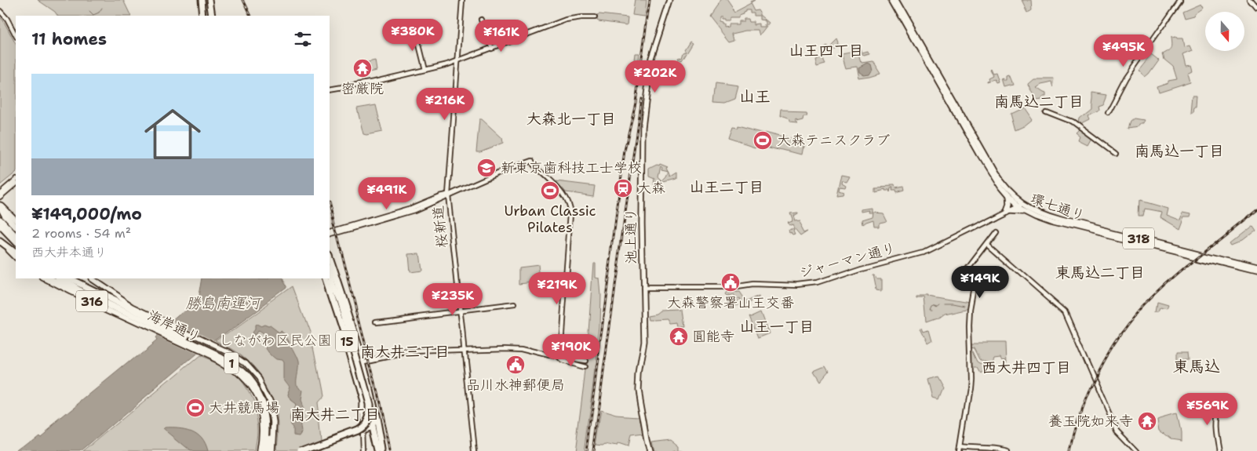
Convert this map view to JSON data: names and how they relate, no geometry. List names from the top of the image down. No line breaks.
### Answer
{"streets":{"highway":["15","1"],"main road":["環七通り","池上通り","318","316","海岸通り"],"street":["桜新道","ジャーマン通り"]},"crossings":[["環七通り","ジャーマン通り"],["池上通り","ジャーマン通り"],["海岸通り","1"]],"districts":["山王四丁目","山王","南馬込二丁目","大森北一丁目","南馬込一丁目","山王二丁目","東馬込二丁目","山王一丁目","南大井三丁目","東馬込","西大井四丁目","南大井二丁目"],"water":["勝島南運河"],"parks":["しながわ区民公園"],"places":{"temple":["密厳院","圓能寺","養玉院如来寺"],"sports":["大森テニスクラブ","Urban Classic Pilates","大井競馬場"],"school or university":["新東京歯科技工士学校"],"station":["大森"],"public building":["大森警察署山王交番","品川水神郵便局"]},"north":"bottom","page":{"heading":"11 homes","price":["¥380K","¥161K","¥495K","¥202K","¥216K","¥491K","¥149K","¥219K","¥235K","¥190K","¥569K"],"list":[{"name":"¥149,000/mo","note":"2 rooms · 54 m² · 西大井本通り"}]}}
